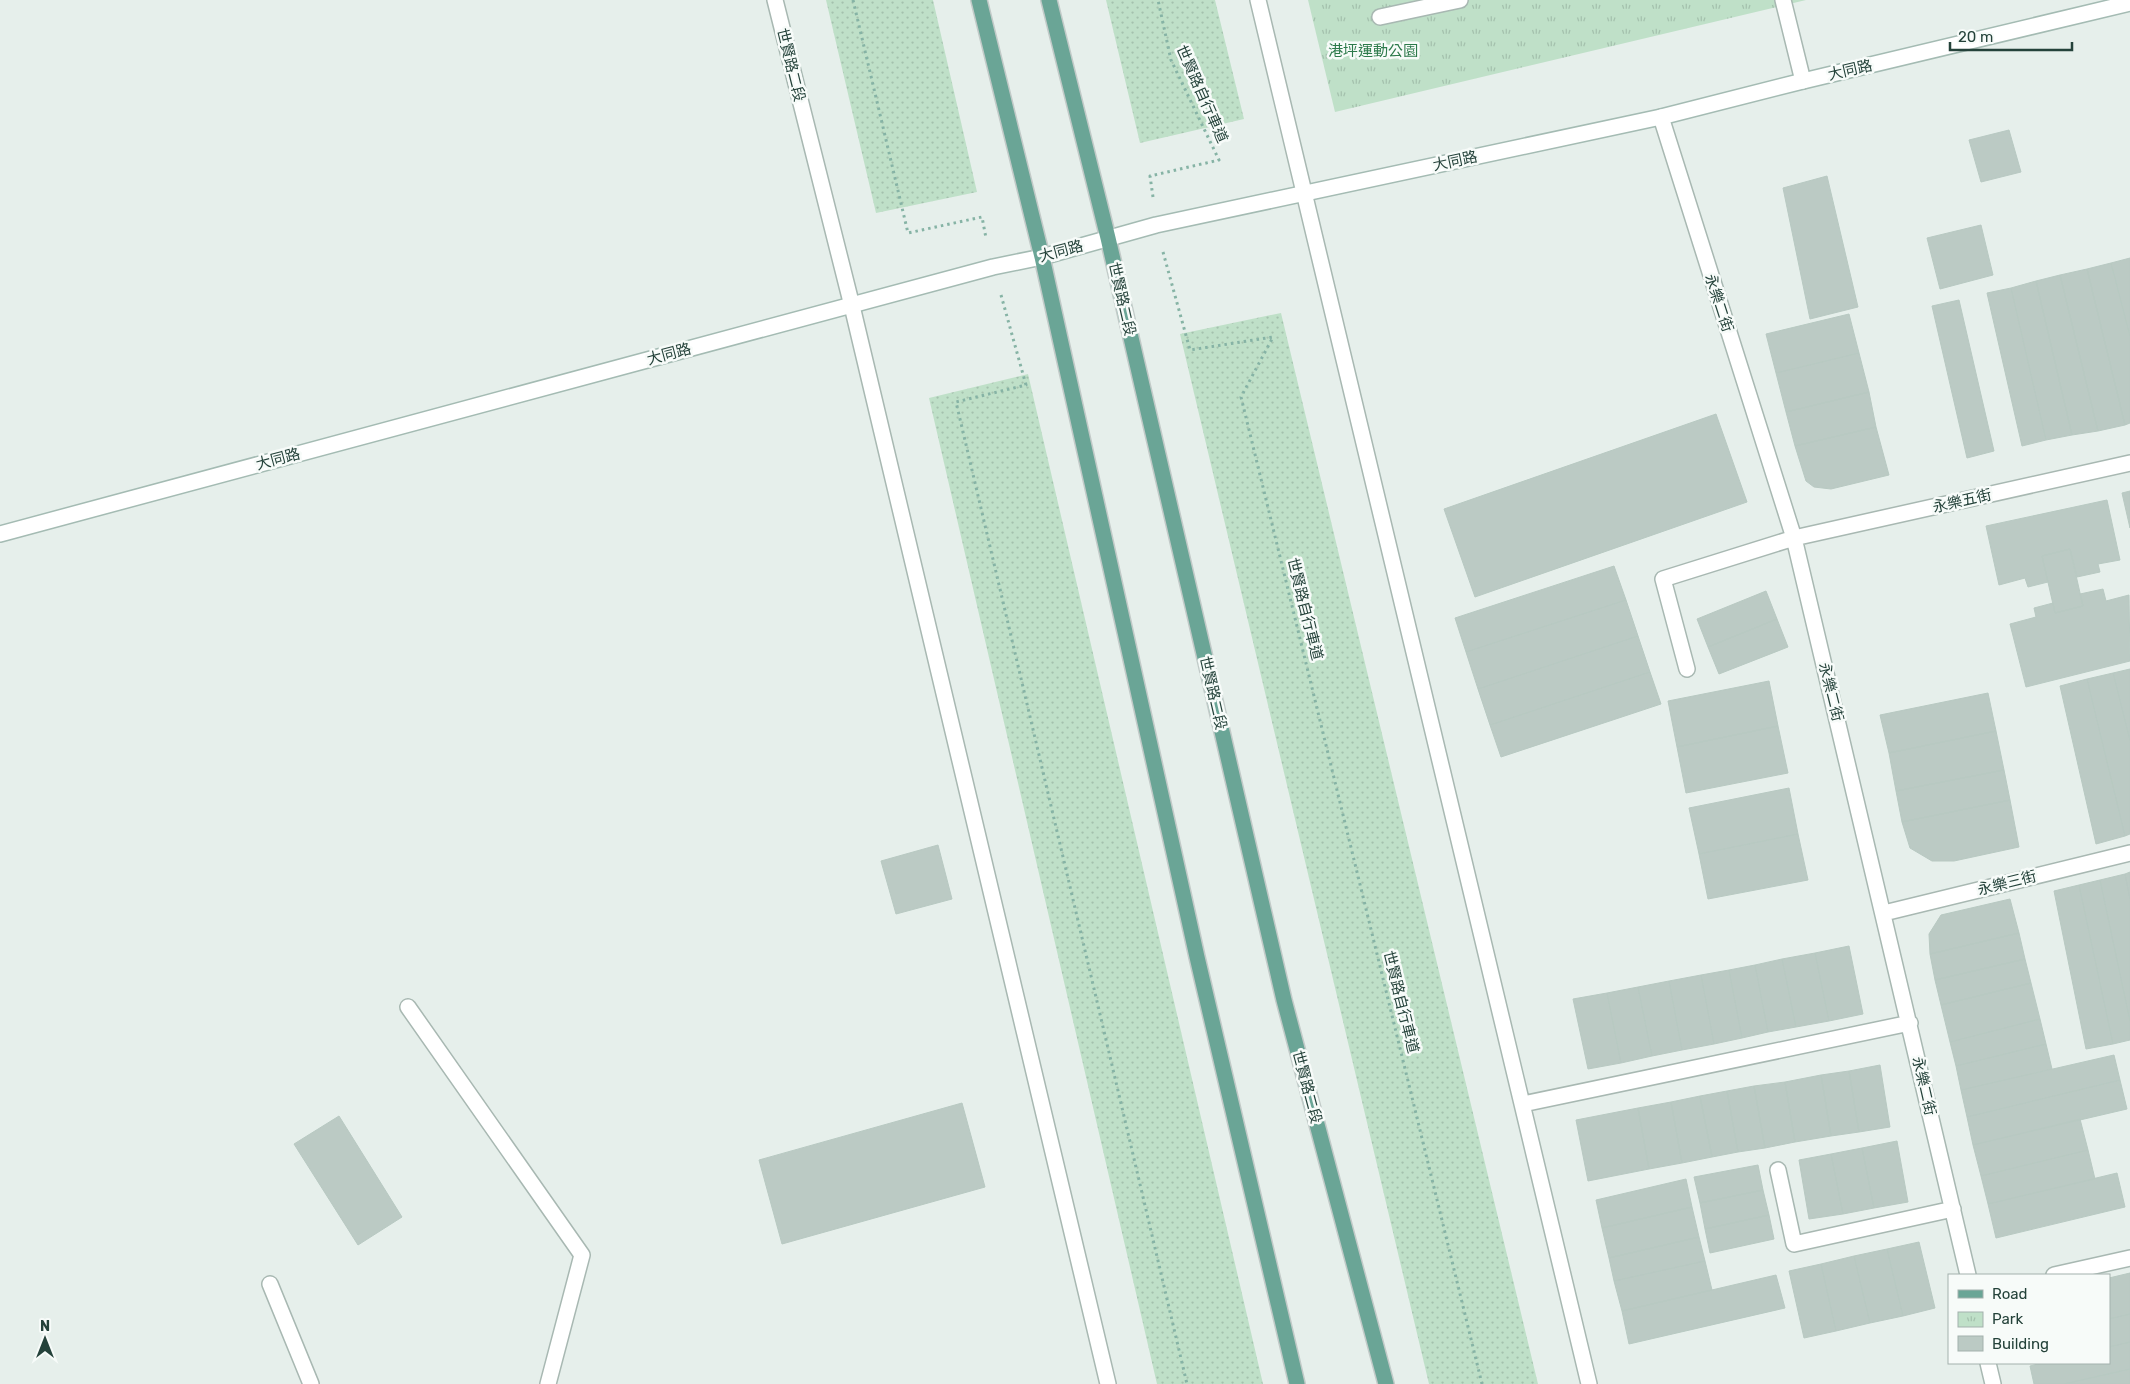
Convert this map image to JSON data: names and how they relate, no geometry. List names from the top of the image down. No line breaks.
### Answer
{"streets":{"main road":["世賢路二段"],"street":["大同路","永樂二街","永樂五街","永樂三街"],"path":["世賢路自行車道"]},"crossings":[["世賢路二段","大同路"],["大同路","世賢路自行車道"],["大同路","永樂二街"],["永樂二街","永樂五街"],["永樂二街","永樂三街"]],"parks":["港坪運動公園"],"legend":["Road","Park","Building"],"scale_bar":"20 m","north":"top"}
